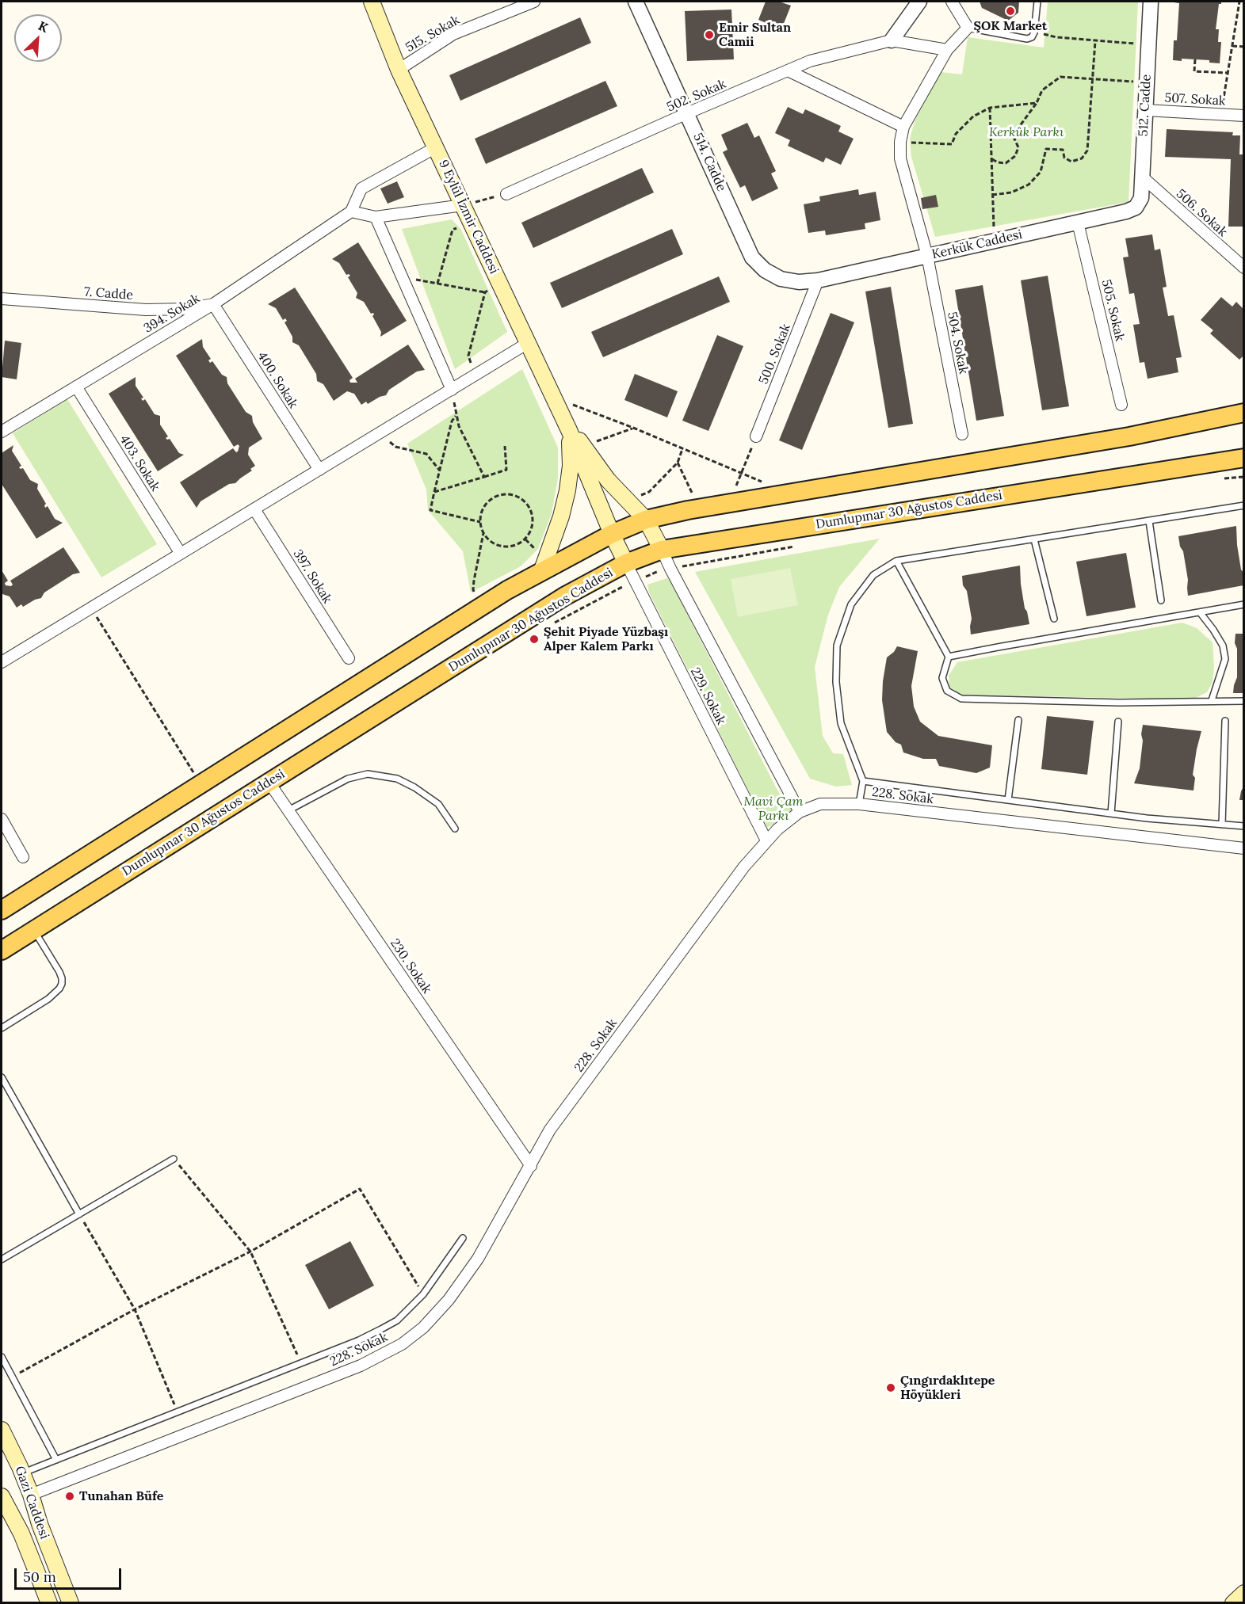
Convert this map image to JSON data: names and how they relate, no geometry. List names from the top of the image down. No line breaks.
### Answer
{"streets":{"main road":["9 Eylül İzmir Caddesi","Dumlupınar 30 Ağustos Caddesi","Gazi Caddesi"],"street":["515. Sokak","502. Sokak","507. Sokak","512. Cadde","514. Cadde","506. Sokak","Kerkük Caddesi","7. Cadde","505. Sokak","394. Sokak","504. Sokak","500. Sokak","400. Sokak","403. Sokak","397. Sokak","229. Sokak","228. Sokak","230. Sokak"]},"crossings":[["515. Sokak","9 Eylül İzmir Caddesi"],["502. Sokak","514. Cadde"],["502. Sokak","504. Sokak"],["507. Sokak","512. Cadde"],["512. Cadde","506. Sokak"],["512. Cadde","Kerkük Caddesi"],["514. Cadde","Kerkük Caddesi"],["514. Cadde","500. Sokak"],["9 Eylül İzmir Caddesi","Dumlupınar 30 Ağustos Caddesi"],["9 Eylül İzmir Caddesi","229. Sokak"],["Kerkük Caddesi","505. Sokak"],["Kerkük Caddesi","504. Sokak"],["Kerkük Caddesi","500. Sokak"],["7. Cadde","394. Sokak"],["7. Cadde","400. Sokak"],["394. Sokak","400. Sokak"],["394. Sokak","403. Sokak"],["Dumlupınar 30 Ağustos Caddesi","229. Sokak"],["Dumlupınar 30 Ağustos Caddesi","230. Sokak"],["229. Sokak","228. Sokak"],["228. Sokak","230. Sokak"],["228. Sokak","Gazi Caddesi"]],"parks":["Kerkük Parkı","Mavi Çam Parkı"],"places":["ŞOK Market","Emir Sultan Camii","Şehit Piyade Yüzbaşı Alper Kalem Parkı","Çıngırdaklıtepe Höyükleri","Tunahan Büfe"],"scale_bar":"50 m","north":"top right"}
